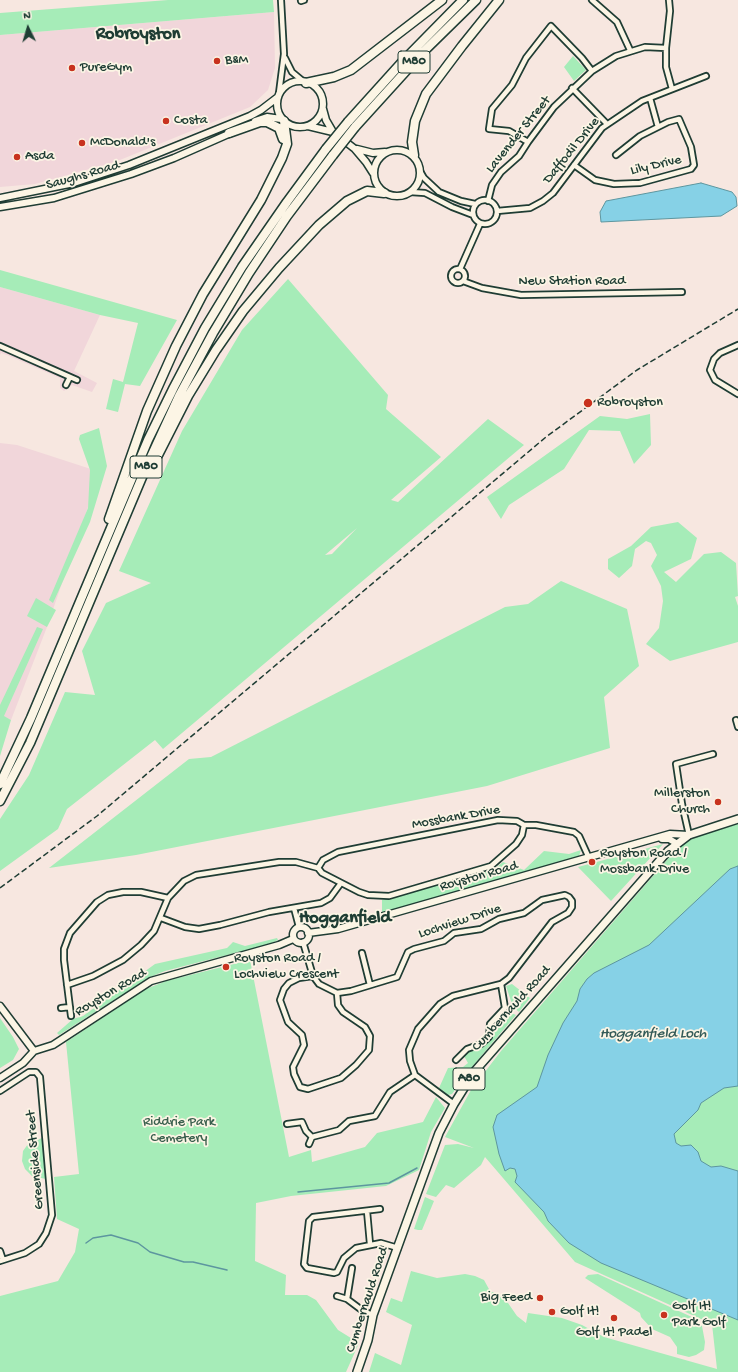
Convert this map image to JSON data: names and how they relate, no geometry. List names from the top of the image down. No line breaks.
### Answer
{"streets":{"highway":["M80"],"main road":["Cumbernauld Road","A80"],"street":["Lavender Street","Daffodil Drive","Lily Drive","Saughs Road","New Station Road","Mossbank Drive","Royston Road","Lochview Drive","Greenside Street"]},"crossings":[["Lavender Street","Daffodil Drive"],["Daffodil Drive","Lily Drive"],["Mossbank Drive","Royston Road"],["Royston Road","Cumbernauld Road"]],"districts":["Robroyston","Hogganfield"],"water":["Hogganfield Loch"],"parks":["Riddrie Park Cemetery"],"places":["B&M","PureGym","Costa","McDonald's","Asda","Robroyston","Millerston Church","Royston Road / Mossbank Drive","Royston Road / Lochview Crescent","Big Feed","Golf It!","Golf It! Park Golf","Golf It! Padel"],"north":"top"}
